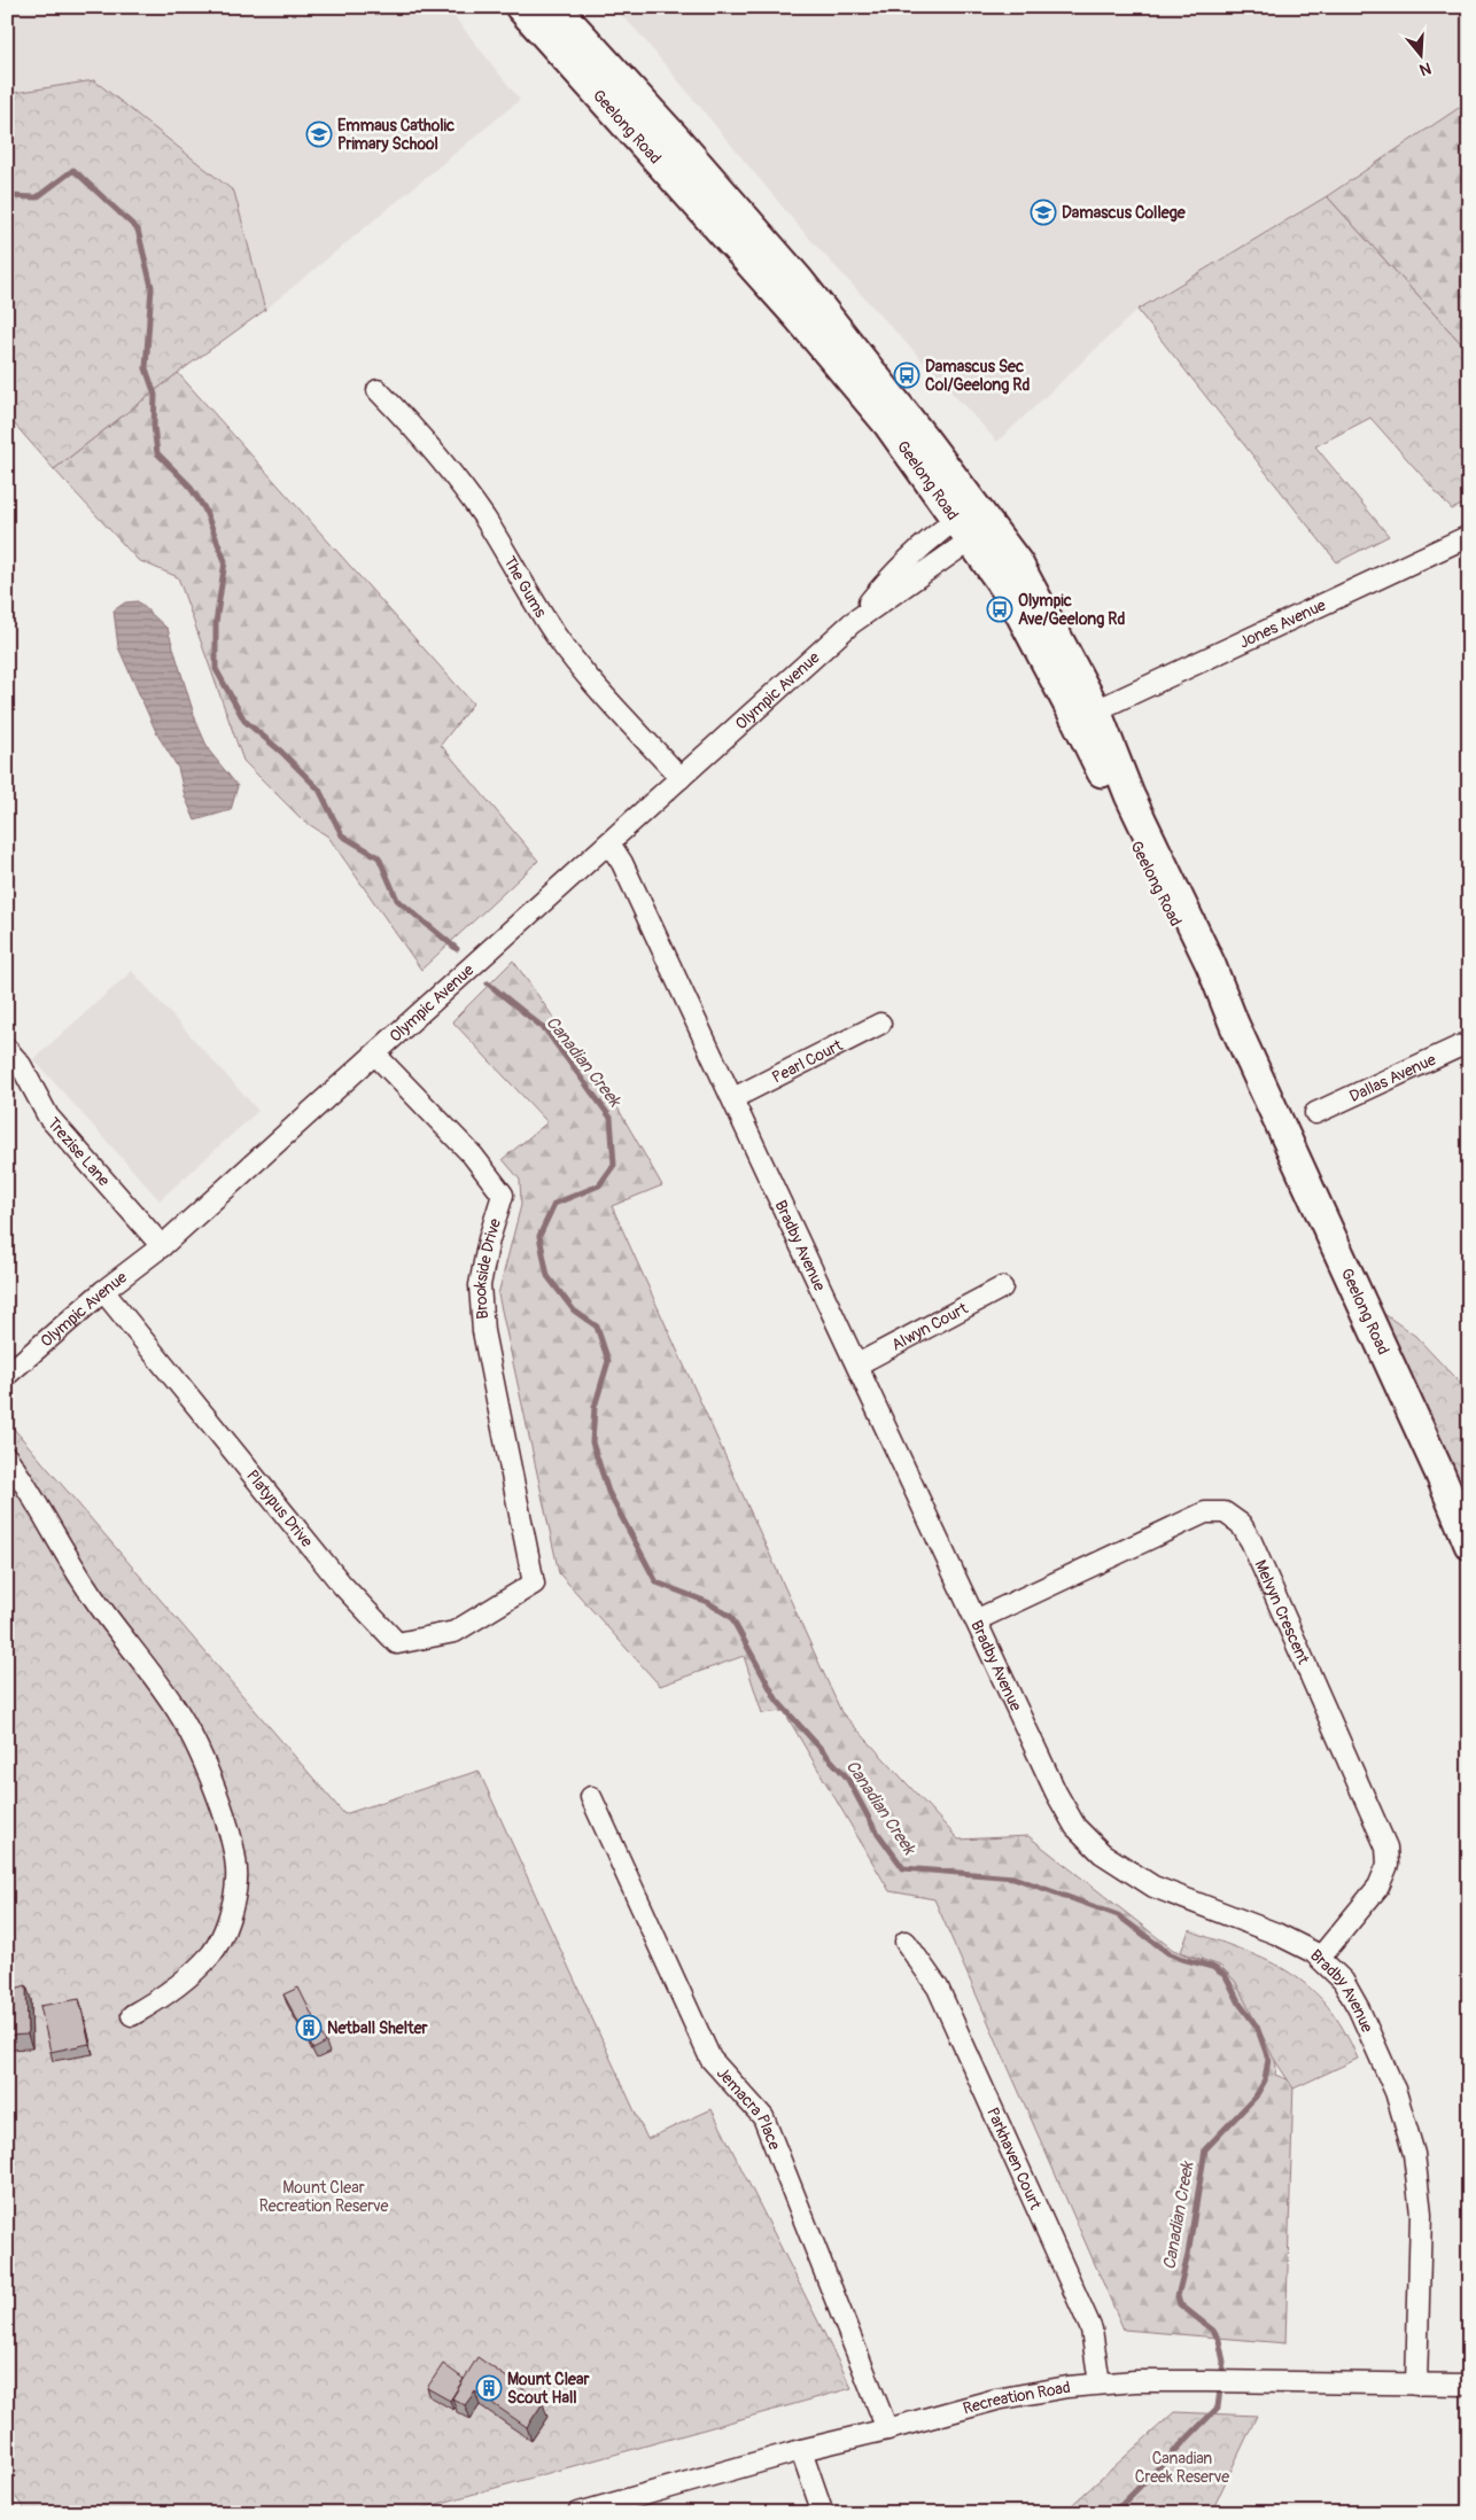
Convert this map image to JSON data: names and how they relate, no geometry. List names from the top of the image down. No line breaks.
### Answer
{"streets":{"main road":["Geelong Road"],"street":["The Gums","Jones Avenue","Olympic Avenue","Pearl Court","Dallas Avenue","Trezise Lane","Bradby Avenue","Brookside Drive","Alwyn Court","Platypus Drive","Melvyn Crescent","Jemacra Place","Parkhaven Court","Recreation Road"]},"crossings":[["Geelong Road","Jones Avenue"],["Geelong Road","Olympic Avenue"],["The Gums","Olympic Avenue"],["Olympic Avenue","Trezise Lane"],["Olympic Avenue","Bradby Avenue"],["Olympic Avenue","Brookside Drive"],["Olympic Avenue","Platypus Drive"],["Pearl Court","Bradby Avenue"],["Bradby Avenue","Alwyn Court"],["Bradby Avenue","Melvyn Crescent"],["Bradby Avenue","Recreation Road"],["Brookside Drive","Platypus Drive"],["Jemacra Place","Recreation Road"],["Parkhaven Court","Recreation Road"]],"water":["Canadian Creek"],"parks":["Mount Clear Recreation Reserve","Canadian Creek Reserve"],"places":{"school or university":["Emmaus Catholic Primary School","Damascus College"],"bus stop":["Damascus Sec Col/Geelong Rd","Olympic Ave/Geelong Rd"],"building":["Netball Shelter","Mount Clear Scout Hall"]},"north":"bottom"}
